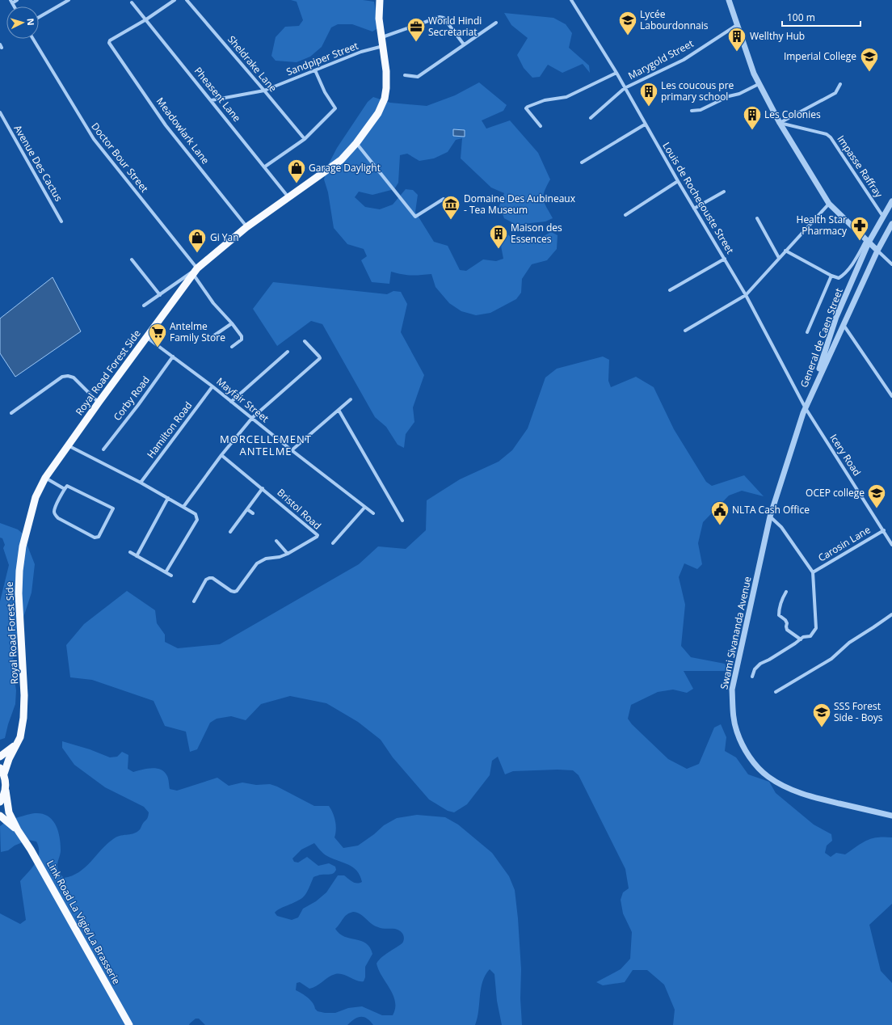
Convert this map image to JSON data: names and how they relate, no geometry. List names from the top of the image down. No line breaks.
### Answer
{"streets":{"main road":["Royal Road Forest Side","Link Road La Vigie/La Brasserie"],"street":["Sandpiper Street","Marygold Street","Sheldrake Lane","Pheasent Lane","Meadowlark Lane","Doctor Bour Street","Avenue Des Cactus","Impasse Raffray","Louis de Rochecouste Street","General de Caen Street","Corby Road","Mayfair Street","Hamilton Road","Icery Road","Bristol Road","Carosin Lane","Swami Sivananda Avenue"]},"crossings":[["Sandpiper Street","Sheldrake Lane"],["Sandpiper Street","Pheasent Lane"],["Sandpiper Street","Royal Road Forest Side"],["Marygold Street","Louis de Rochecouste Street"],["Pheasent Lane","Meadowlark Lane"],["Pheasent Lane","Royal Road Forest Side"],["Meadowlark Lane","Royal Road Forest Side"],["Doctor Bour Street","Royal Road Forest Side"],["Impasse Raffray","General de Caen Street"],["Louis de Rochecouste Street","Icery Road"],["Louis de Rochecouste Street","Swami Sivananda Avenue"],["General de Caen Street","Swami Sivananda Avenue"],["Royal Road Forest Side","Mayfair Street"],["Corby Road","Mayfair Street"],["Mayfair Street","Hamilton Road"],["Icery Road","Carosin Lane"],["Icery Road","Swami Sivananda Avenue"]],"districts":["MORCELLEMENT ANTELME"],"places":{"school or university":["Lycée Labourdonnais","Imperial College","OCEP college","SSS Forest Side - Boys"],"office":["World Hindi Secretariat"],"building":["Wellthy Hub","Les coucous pre primary school","Les Colonies","Maison des Essences"],"shop":["Garage Daylight","Gi Yan"],"museum":["Domaine Des Aubineaux - Tea Museum"],"pharmacy":["Health Star Pharmacy"],"supermarket":["Antelme Family Store"],"public building":["NLTA Cash Office"]},"scale_bar":"100 m","north":"right"}
